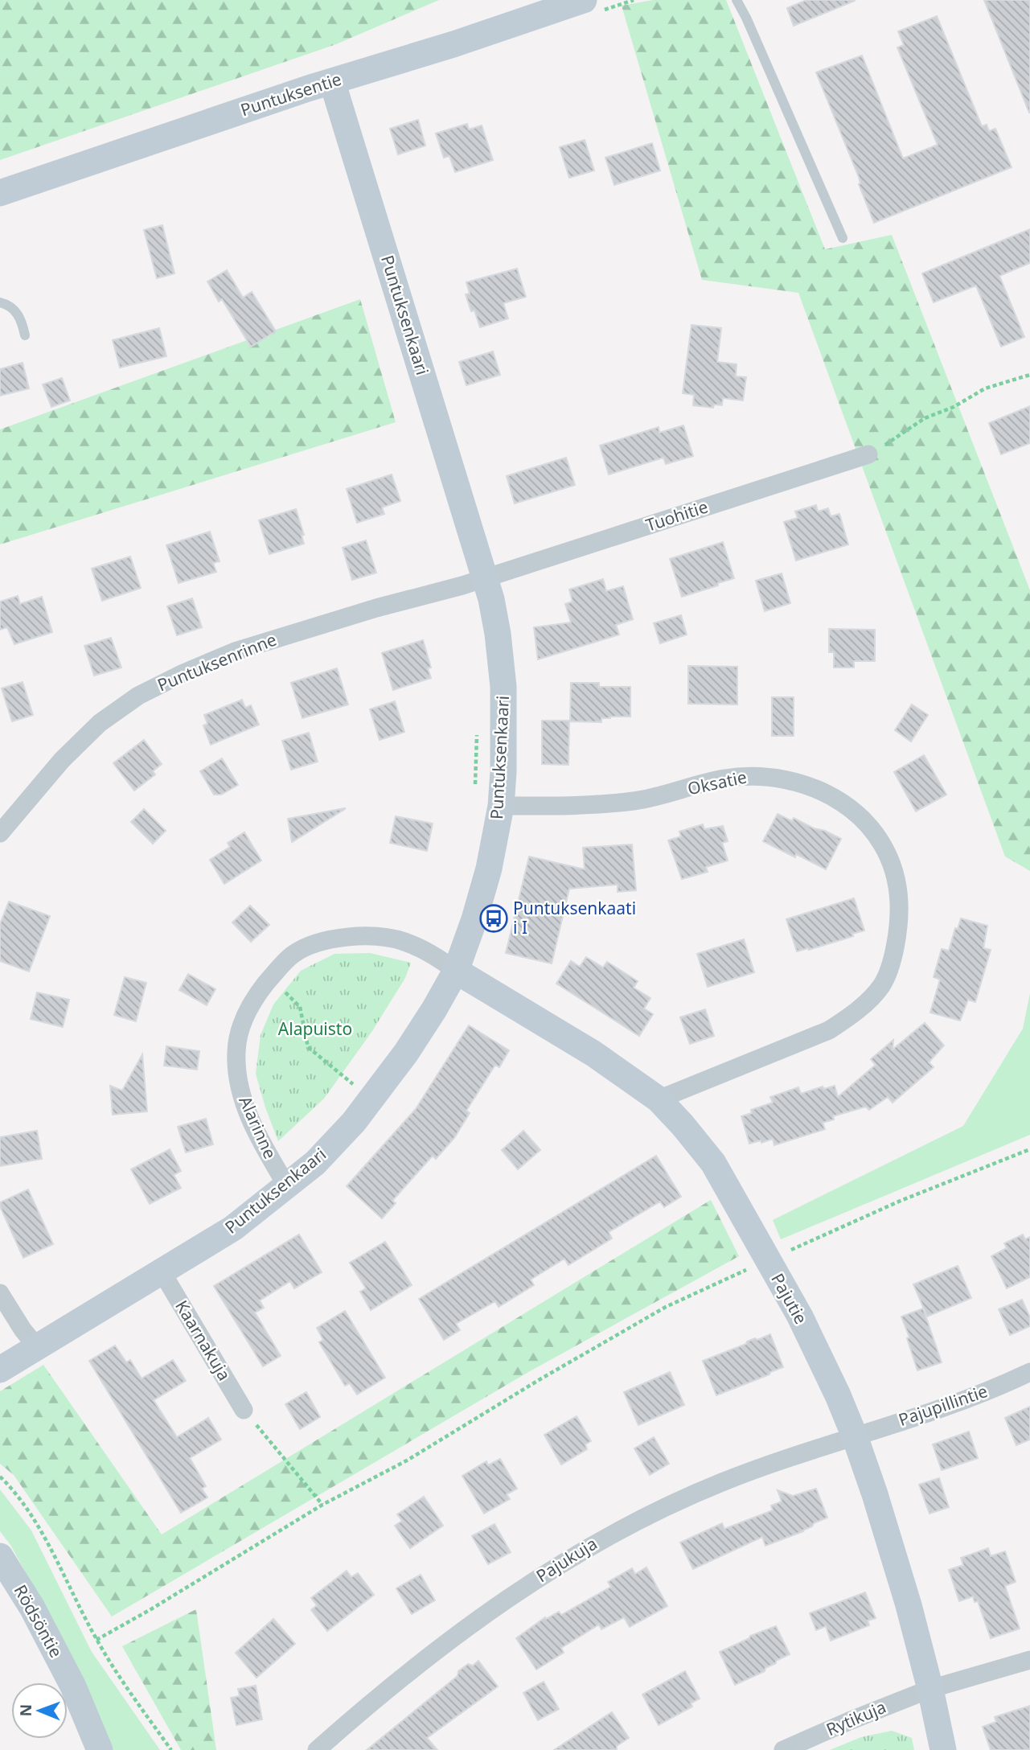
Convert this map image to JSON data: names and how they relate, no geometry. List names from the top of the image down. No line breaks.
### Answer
{"streets":{"street":["Puntuksentie","Puntuksenkaari","Tuohitie","Puntuksenrinne","Oksatie","Alarinne","Pajutie","Kaarnakuja","Pajupillintie","Pajukuja","Rödsöntie","Rytikuja"]},"crossings":[["Puntuksentie","Puntuksenkaari"],["Puntuksenkaari","Tuohitie"],["Puntuksenkaari","Puntuksenrinne"],["Puntuksenkaari","Oksatie"],["Puntuksenkaari","Alarinne"],["Puntuksenkaari","Pajutie"],["Puntuksenkaari","Kaarnakuja"],["Tuohitie","Puntuksenrinne"],["Oksatie","Pajutie"],["Alarinne","Pajutie"],["Pajutie","Pajupillintie"],["Pajutie","Pajukuja"],["Pajutie","Rytikuja"],["Pajupillintie","Pajukuja"]],"parks":["Alapuisto"],"places":{"bus stop":["Puntuksenkaati i I"]},"north":"left"}
